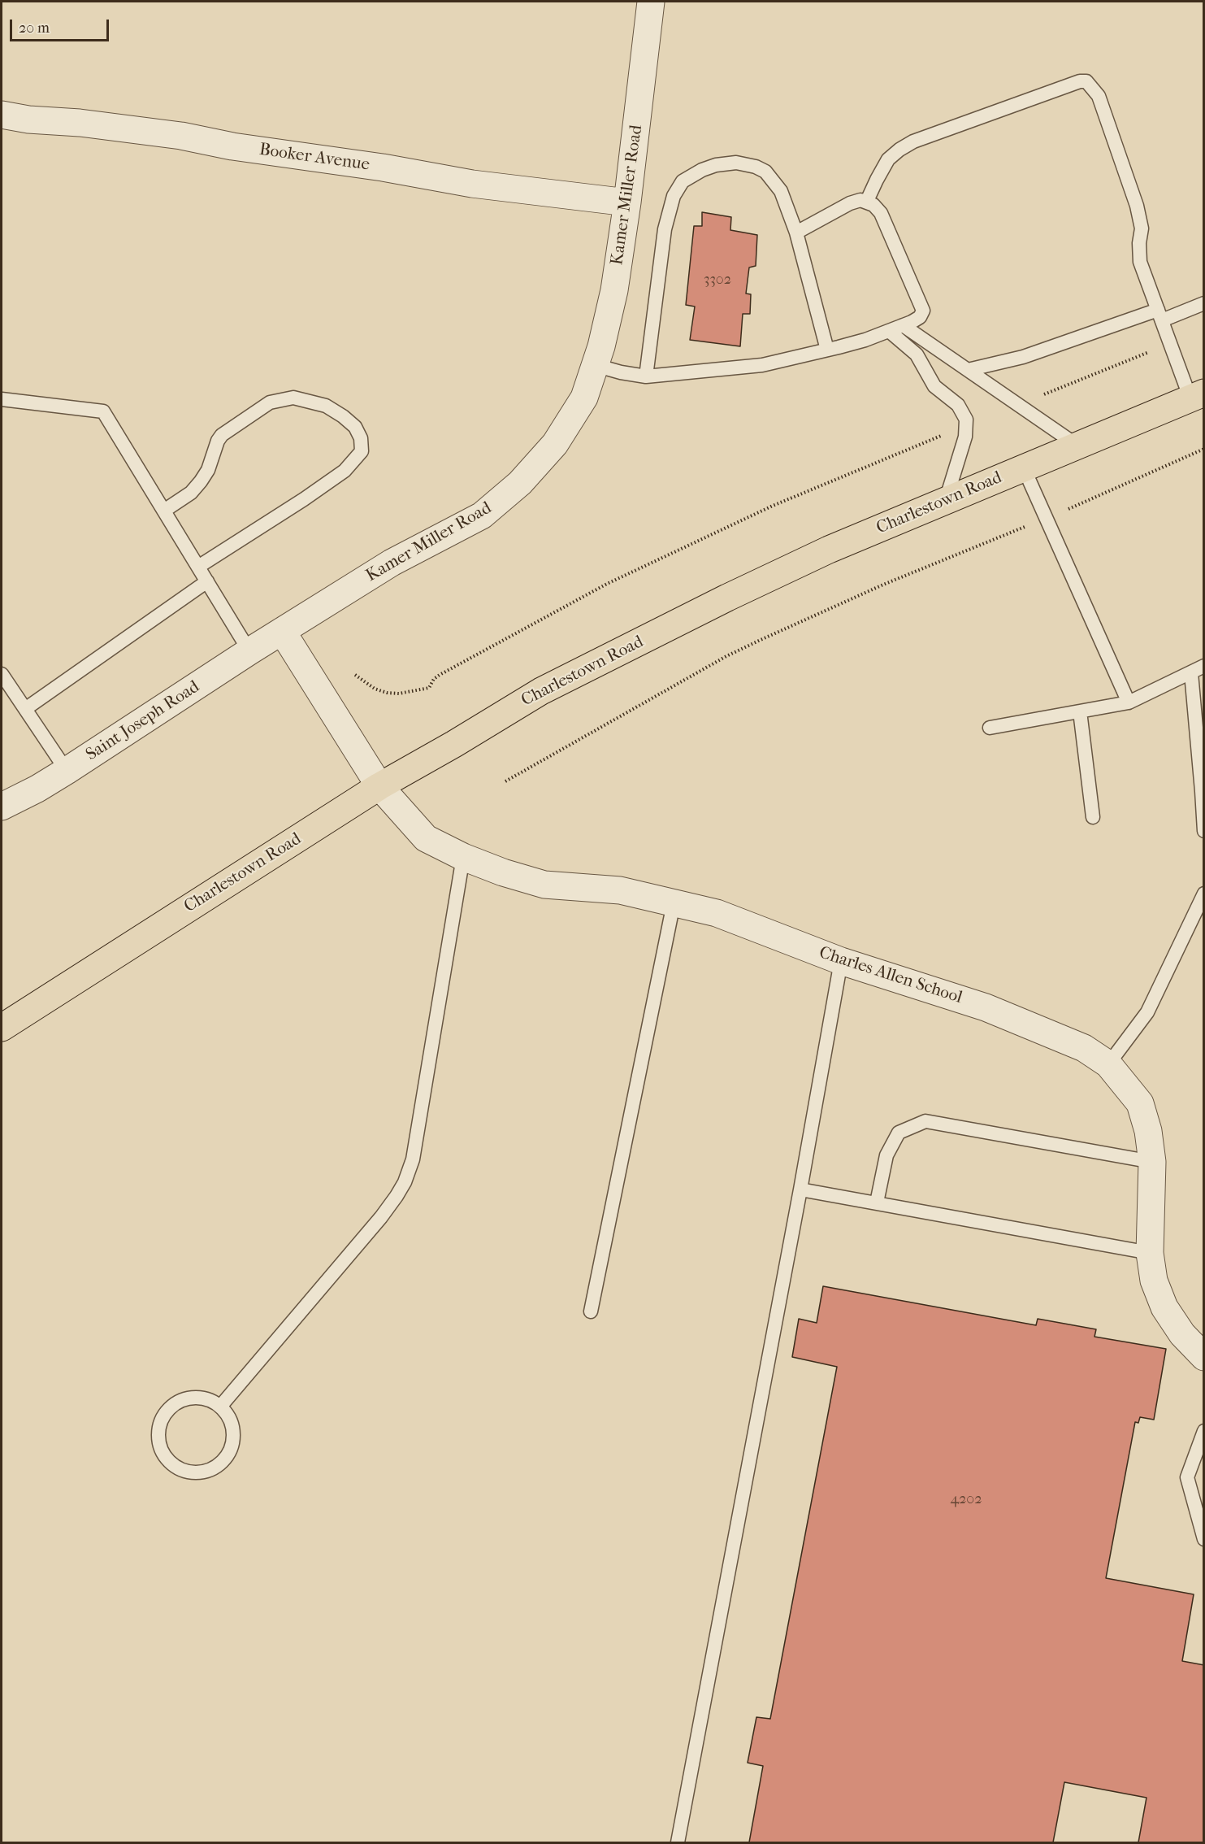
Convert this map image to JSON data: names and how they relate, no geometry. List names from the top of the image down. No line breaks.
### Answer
{"streets":{"main road":["Charlestown Road"],"street":["Booker Avenue","Kamer Miller Road","Saint Joseph Road","Charles Allen School"]},"crossings":[["Booker Avenue","Kamer Miller Road"],["Kamer Miller Road","Saint Joseph Road"],["Charlestown Road","Charles Allen School"]],"house_numbers":["3302","4202"],"scale_bar":"20 m"}
